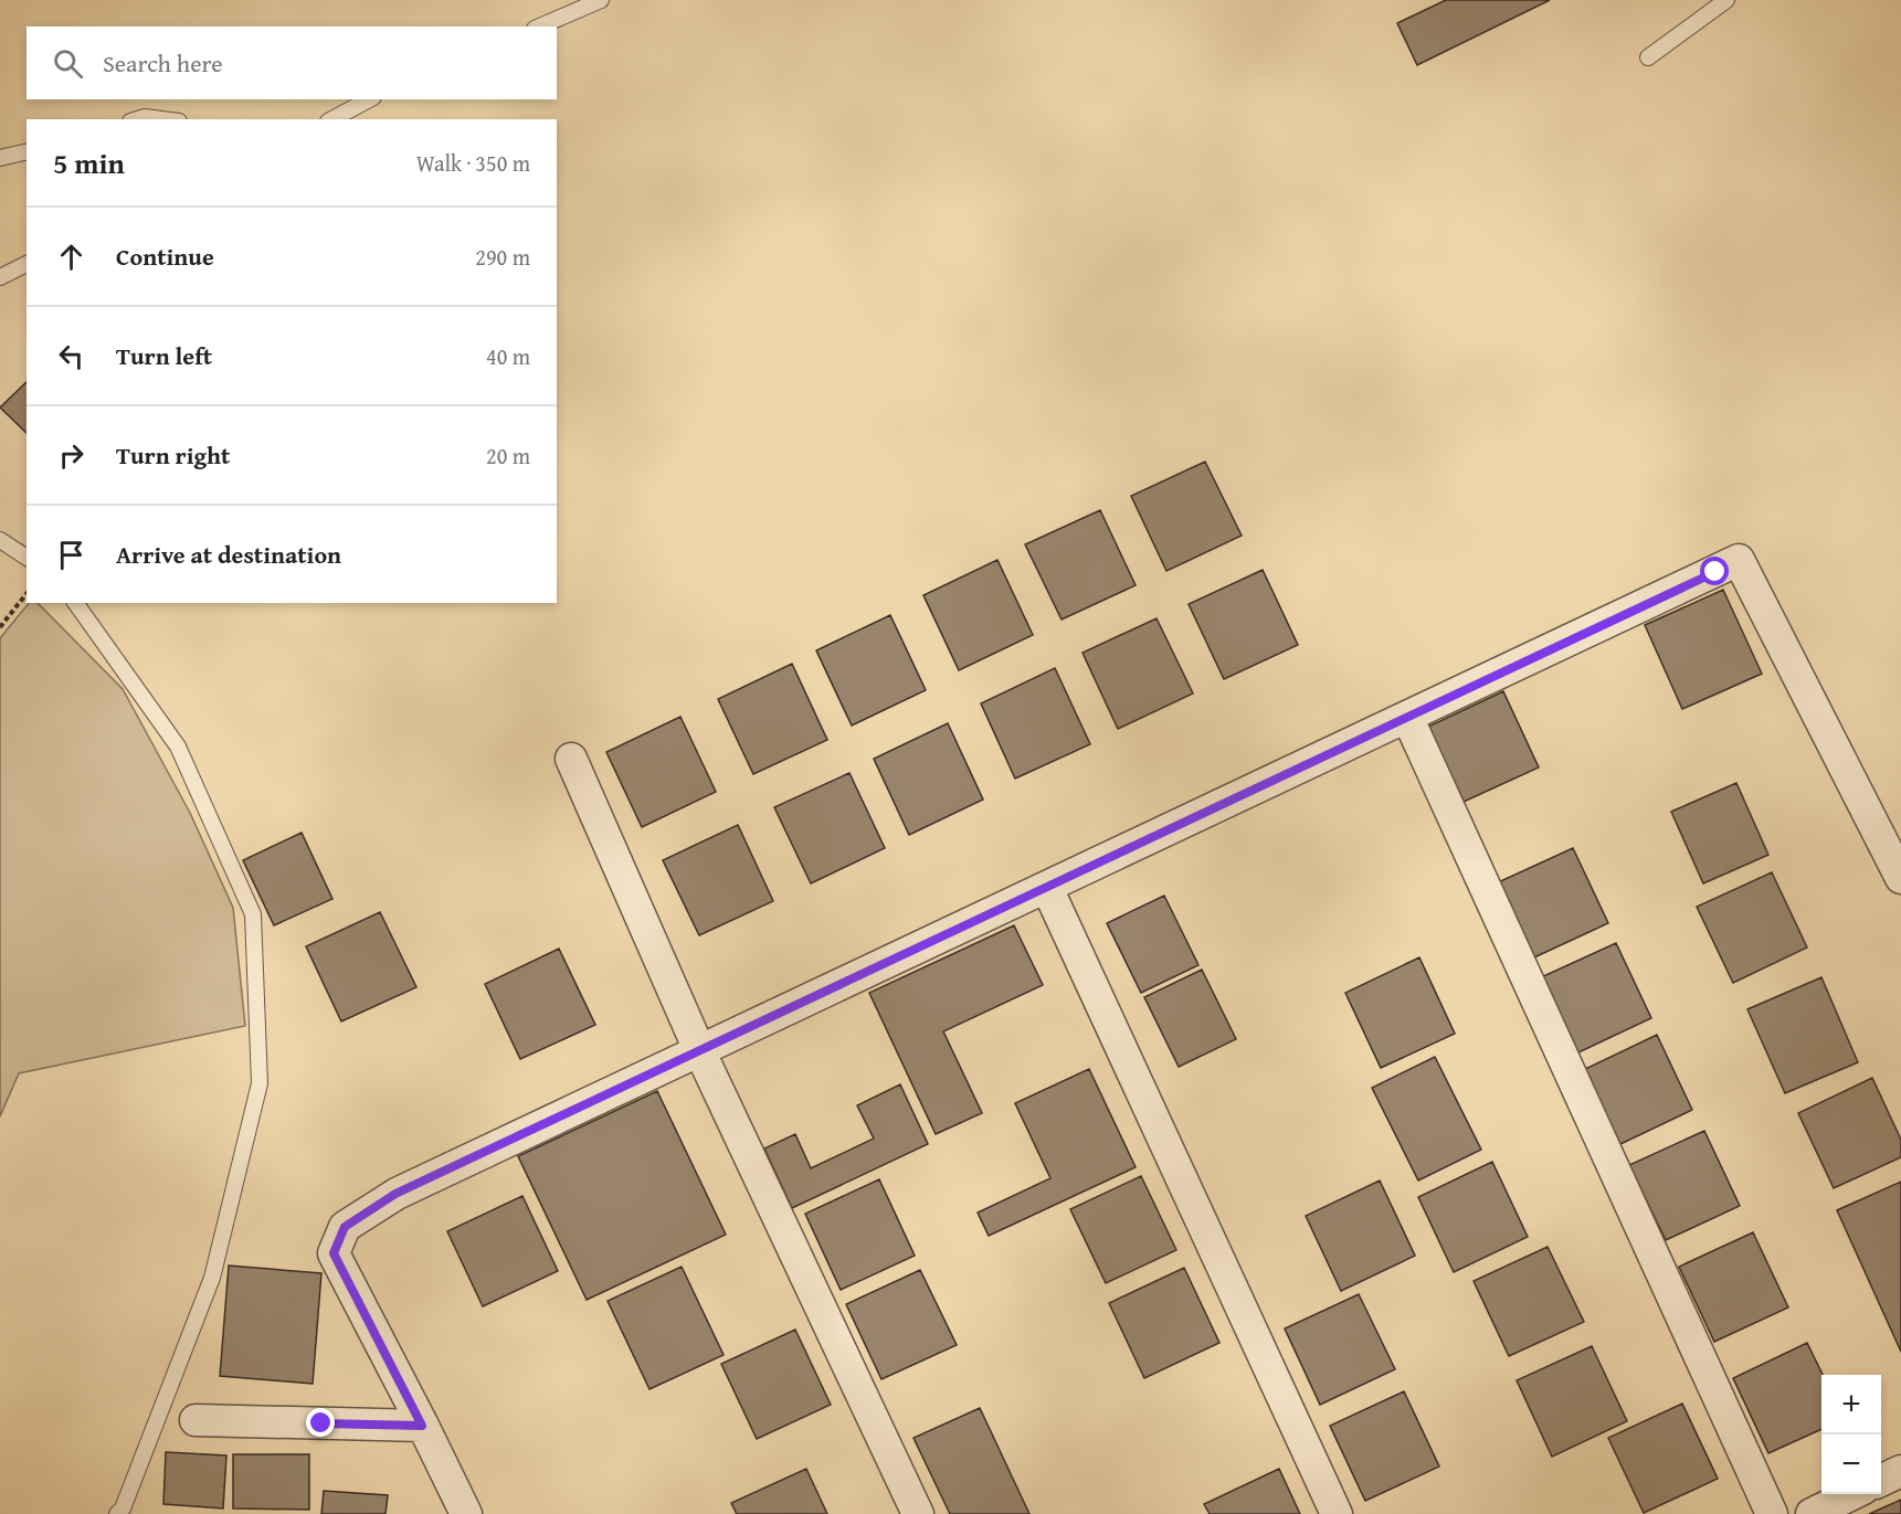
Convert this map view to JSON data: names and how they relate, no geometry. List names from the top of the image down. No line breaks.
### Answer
{"page":{"search":"Search here","heading":["5 min","Walk · 350 m"],"list":[["Continue","290 m"],["Turn left","40 m"],["Turn right","20 m"],"Arrive at destination"],"map_buttons":["+","−"]}}
